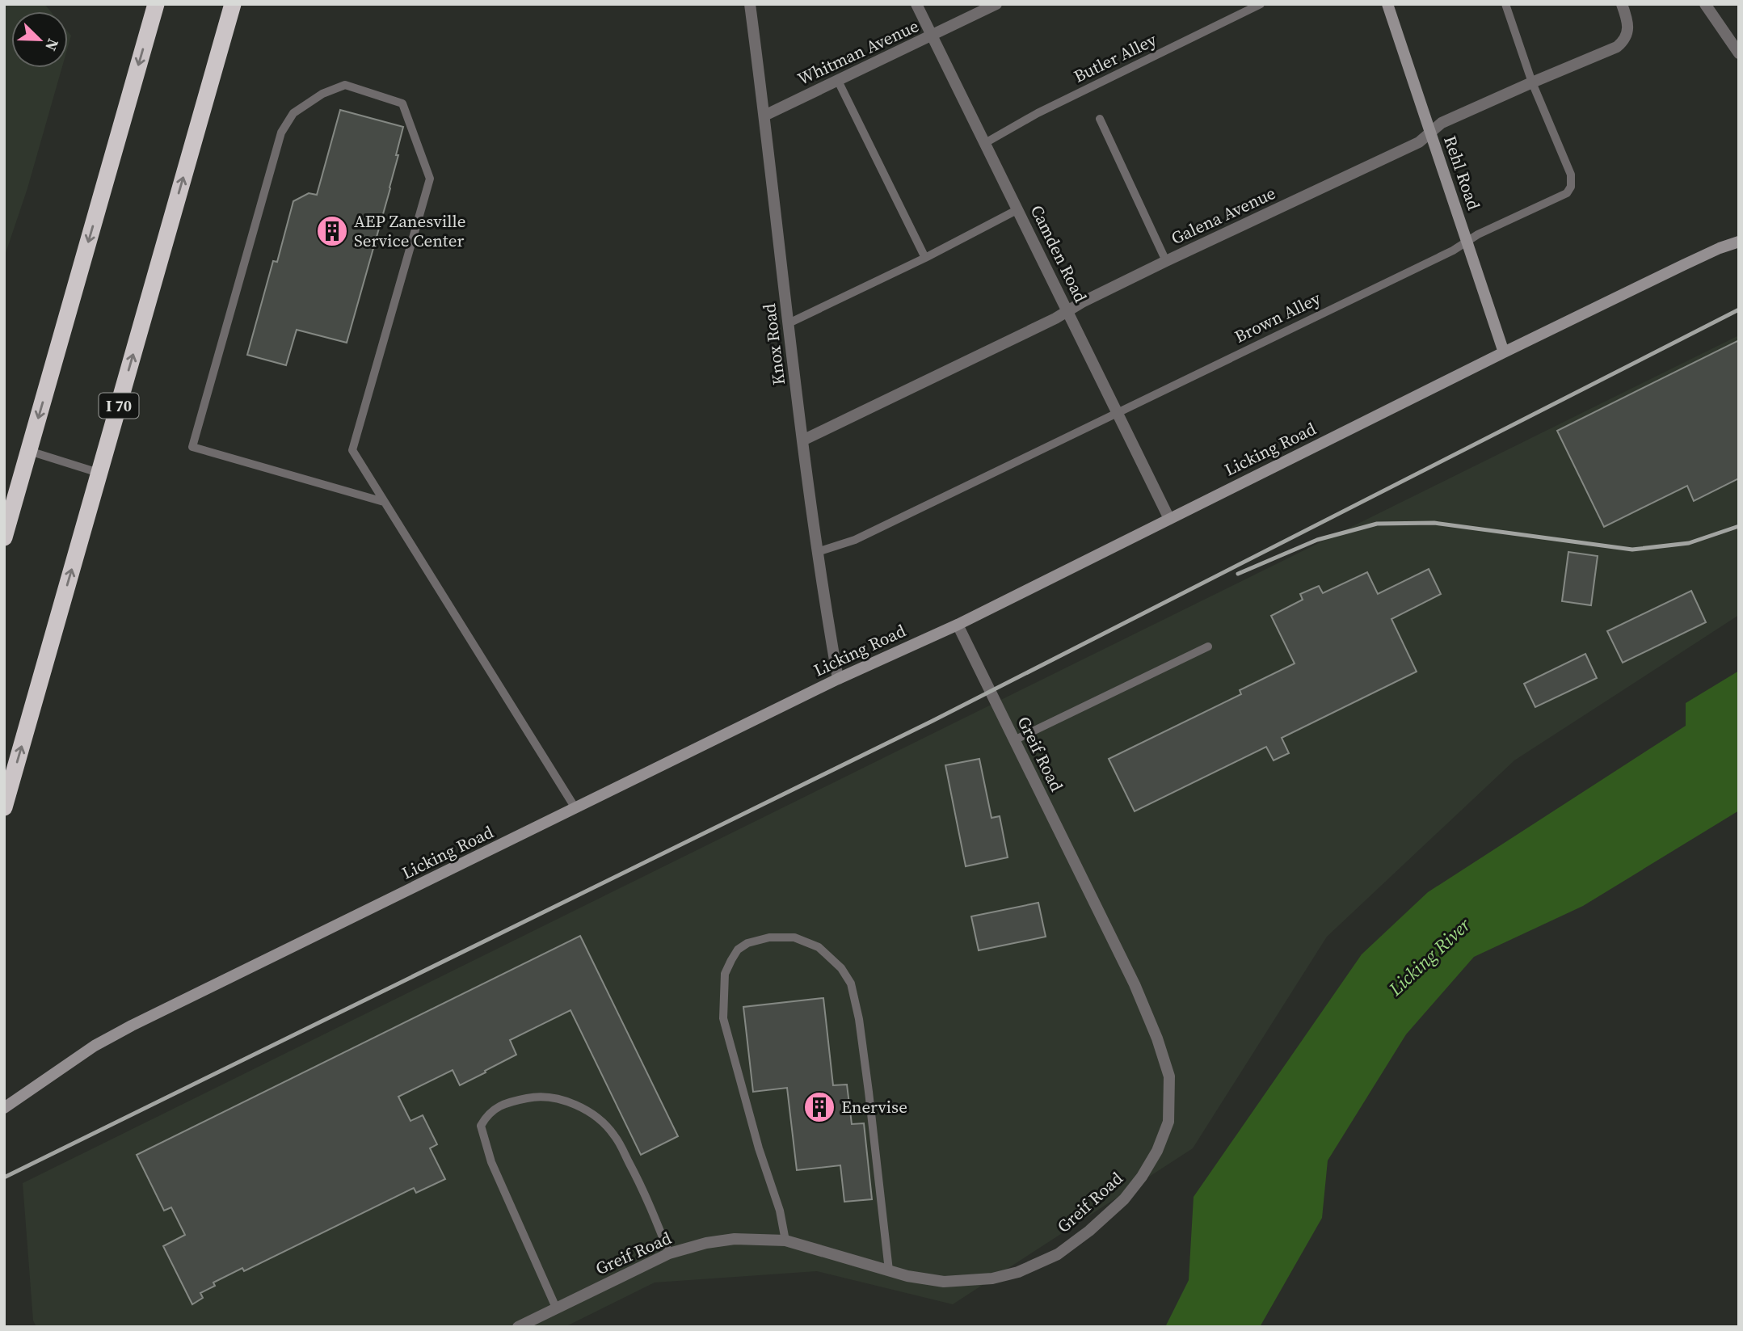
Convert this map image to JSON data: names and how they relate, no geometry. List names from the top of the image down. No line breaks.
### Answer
{"streets":{"highway":["I 70"],"street":["Whitman Avenue","Rehl Road","Galena Avenue","Camden Road","Knox Road","Licking Road","Greif Road"],"lane":["Butler Alley","Brown Alley"]},"crossings":[["Whitman Avenue","Camden Road"],["Whitman Avenue","Knox Road"],["Butler Alley","Camden Road"],["Rehl Road","Galena Avenue"],["Rehl Road","Brown Alley"],["Rehl Road","Licking Road"],["Galena Avenue","Camden Road"],["Galena Avenue","Brown Alley"],["Galena Avenue","Knox Road"],["Camden Road","Brown Alley"],["Camden Road","Licking Road"],["Brown Alley","Knox Road"],["Knox Road","Licking Road"],["Licking Road","Greif Road"]],"water":["Licking River"],"places":{"building":["AEP Zanesville Service Center","Enervise"]},"north":"bottom right"}
